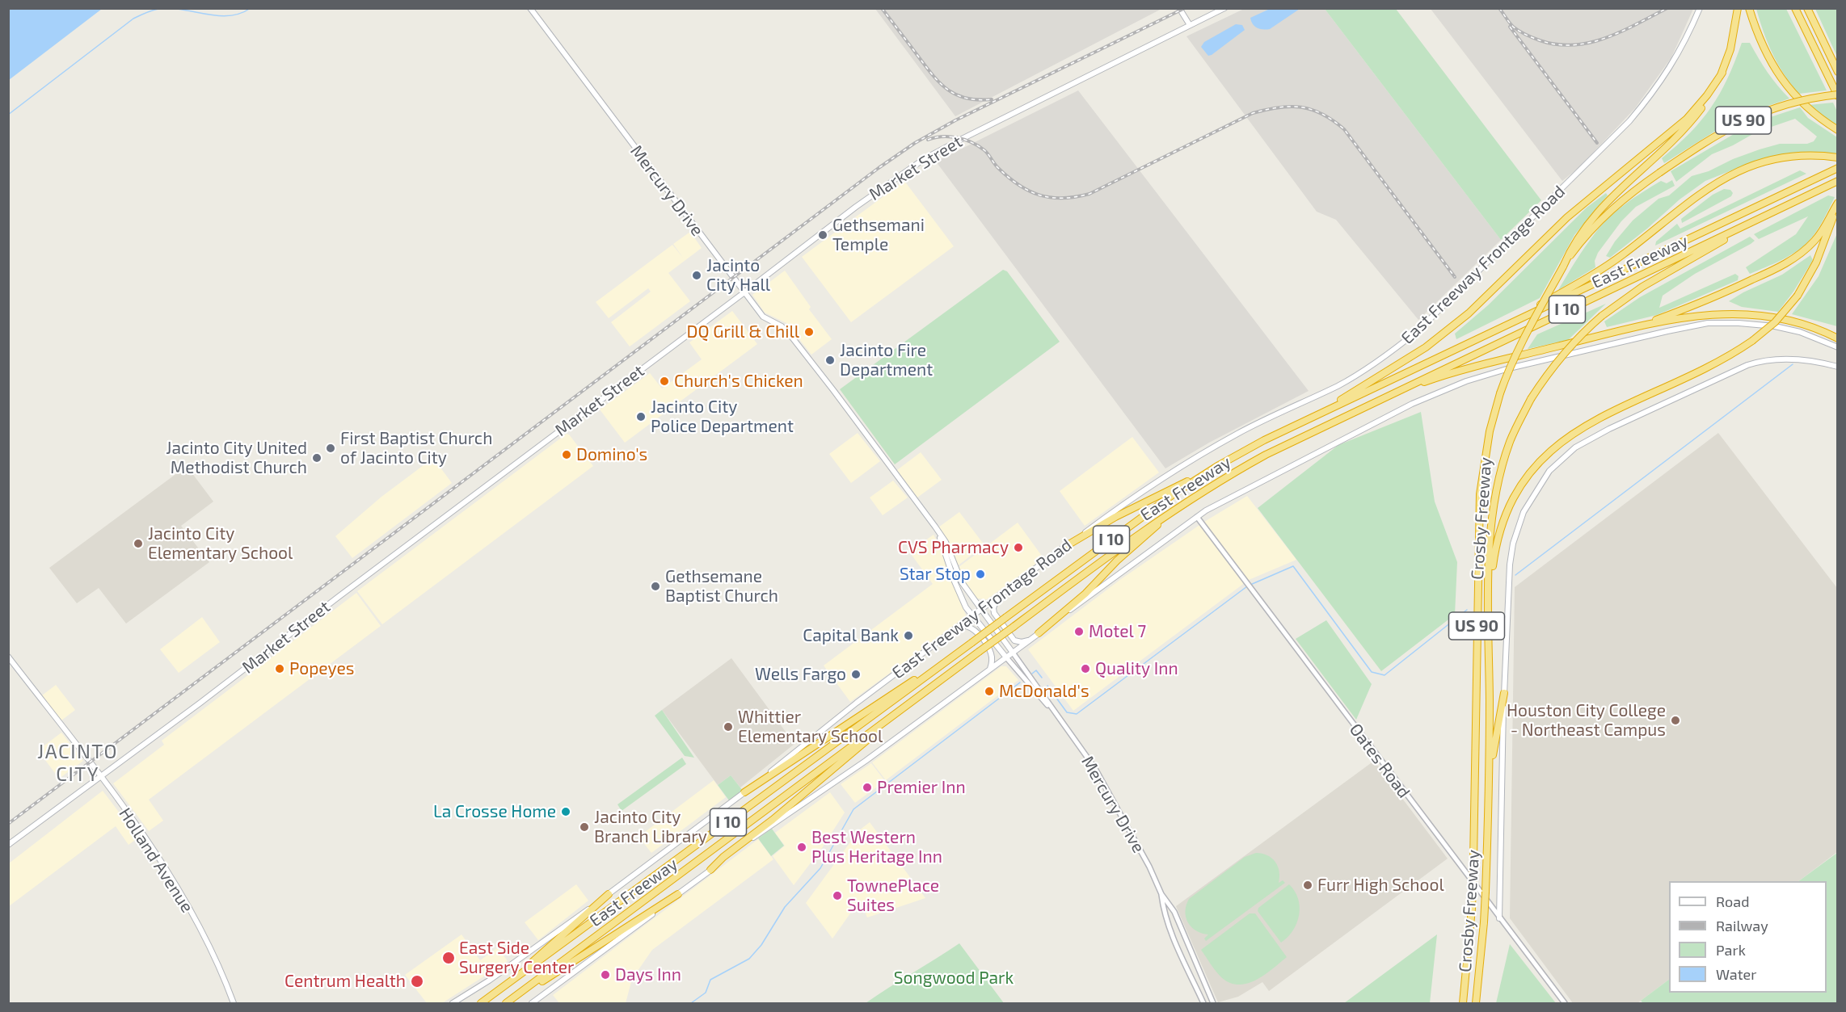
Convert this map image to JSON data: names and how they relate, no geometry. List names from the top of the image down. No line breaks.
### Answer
{"streets":{"highway":["US 90","East Freeway","I 10","Crosby Freeway"],"main road":["Market Street","Mercury Drive","East Freeway Frontage Road","Holland Avenue"],"street":["Oates Road"]},"crossings":[["Market Street","Mercury Drive"],["Market Street","Holland Avenue"],["Mercury Drive","East Freeway Frontage Road"],["East Freeway","Crosby Freeway"]],"districts":["JACINTO CITY"],"parks":["Songwood Park"],"places":["Gethsemani Temple","Jacinto City Hall","DQ Grill & Chill","Jacinto Fire Department","Church's Chicken","Jacinto City Police Department","First Baptist Church of Jacinto City","Domino's","Jacinto City United Methodist Church","Jacinto City Elementary School","CVS Pharmacy","Star Stop","Gethsemane Baptist Church","Motel 7","Capital Bank","Popeyes","Quality Inn","Wells Fargo","McDonald's","Houston City College - Northeast Campus","Whittier Elementary School","Premier Inn","La Crosse Home","Jacinto City Branch Library","Best Western Plus Heritage Inn","Furr High School","TownePlace Suites","East Side Surgery Center","Days Inn","Centrum Health"],"legend":["Road","Railway","Park","Water"]}
